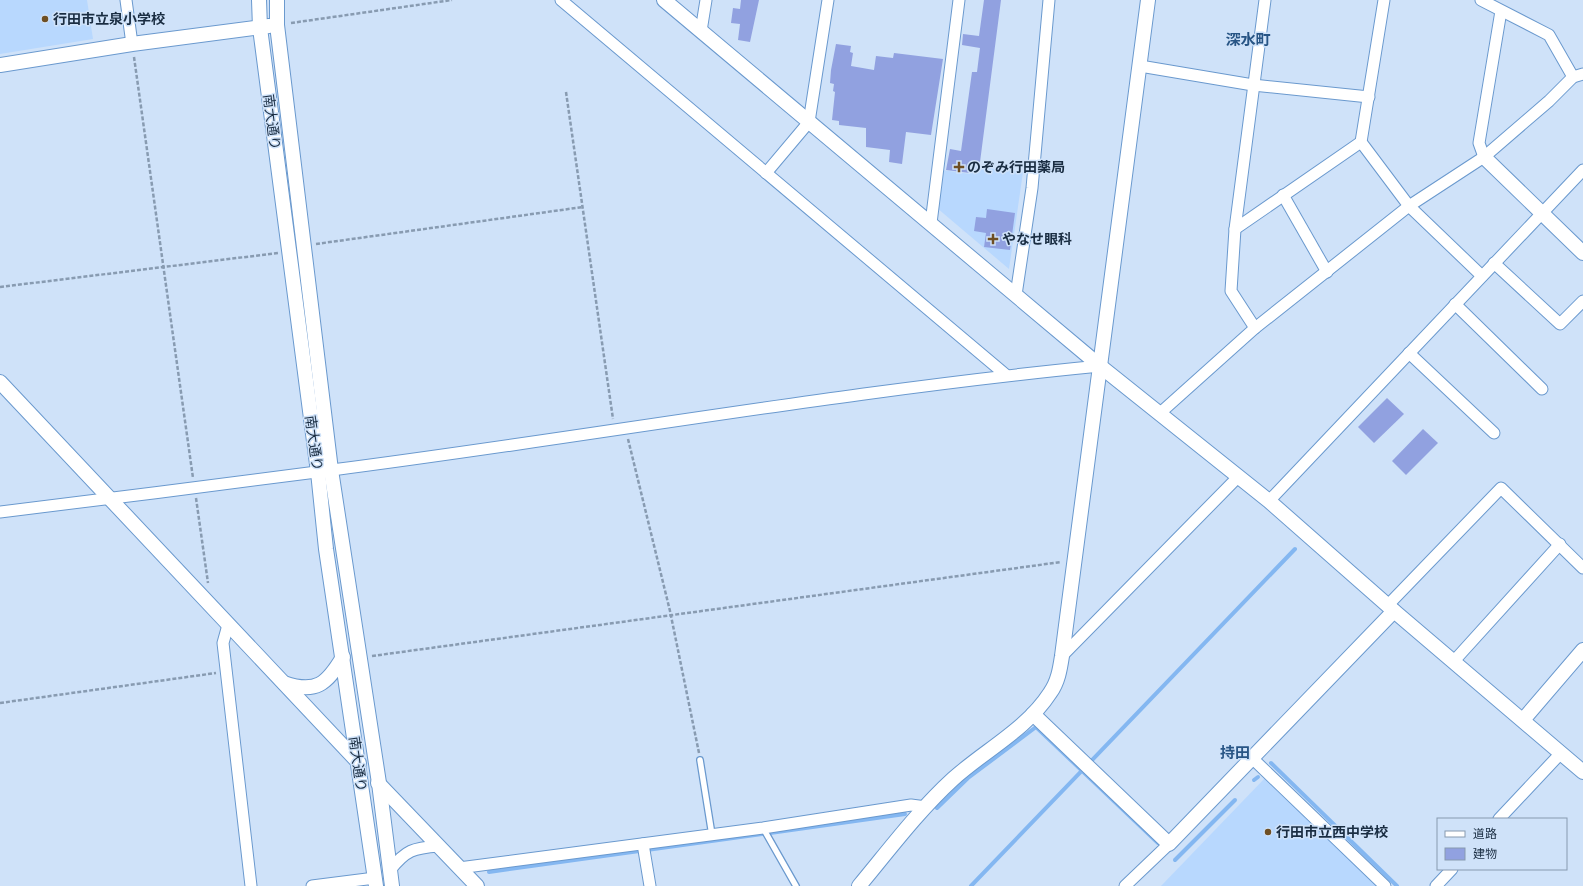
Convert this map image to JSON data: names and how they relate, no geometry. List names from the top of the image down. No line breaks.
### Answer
{"streets":{"street":["南大通り"]},"districts":["深水町","持田"],"places":{"other":["行田市立泉小学校","行田市立西中学校"],"health":["のぞみ行田薬局","やなせ眼科"]},"legend":["道路","建物"]}
